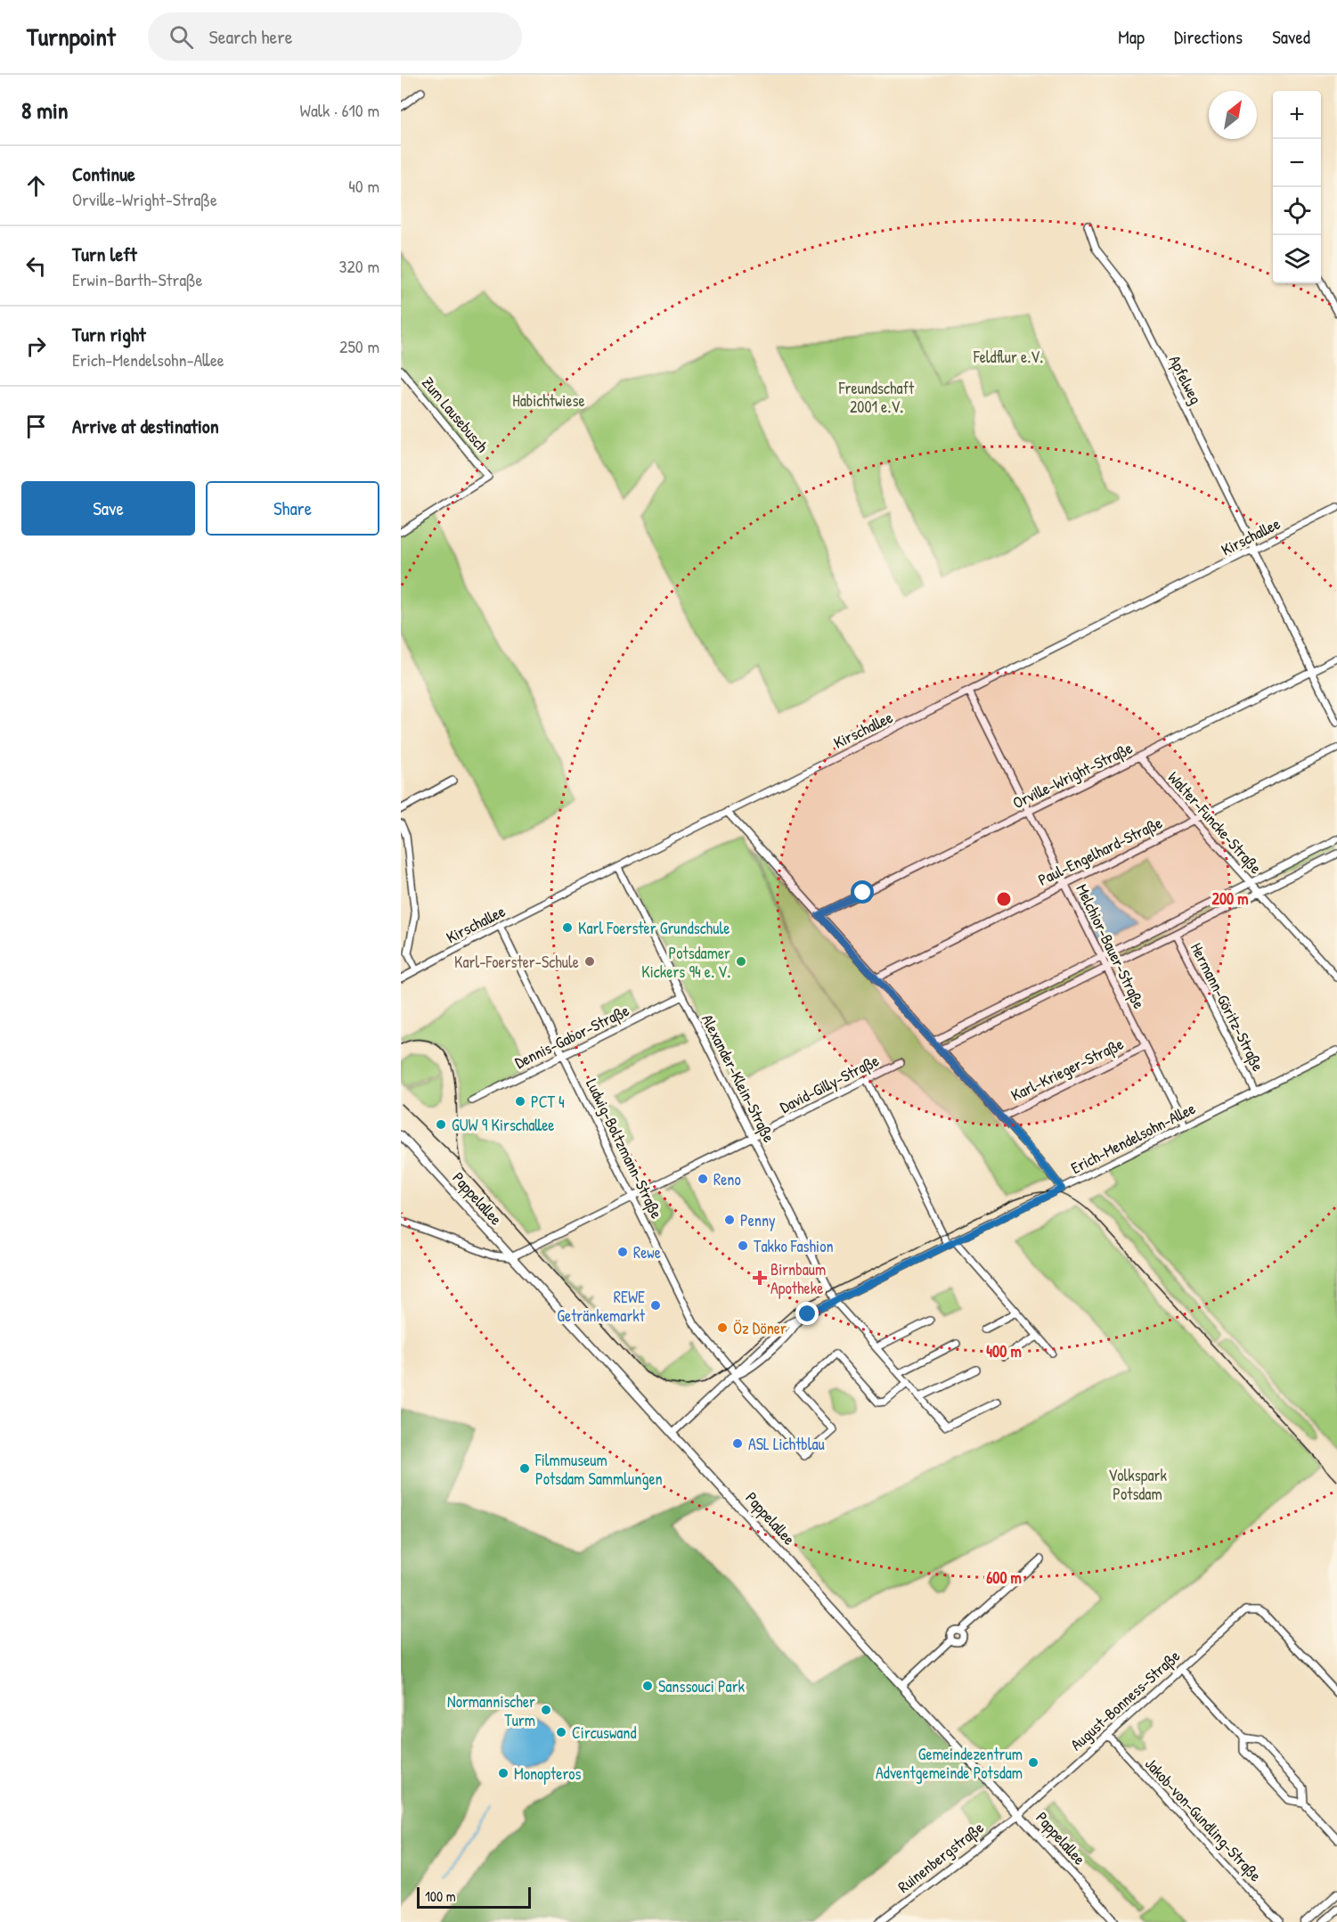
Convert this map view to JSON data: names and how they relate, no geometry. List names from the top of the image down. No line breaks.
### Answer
{"streets":{"street":["Apfelweg","Zum Lausebusch","Kirschallee","Orville-Wright-Straße","Walter-Funcke-Straße","Paul-Engelhard-Straße","Melchior-Bauer-Straße","Hermann-Göritz-Straße","Dennis-Gabor-Straße","Karl-Krieger-Straße","Alexander-Klein-Straße","David-Gilly-Straße","Erich-Mendelsohn-Allee","Ludwig-Boltzmann-Straße","Pappelallee","August-Bonness-Straße","Jakob-von-Gundling-Straße","Ruinenbergstraße"]},"crossings":[["Apfelweg","Kirschallee"],["Apfelweg","Orville-Wright-Straße"],["Kirschallee","Melchior-Bauer-Straße"],["Kirschallee","Alexander-Klein-Straße"],["Kirschallee","Ludwig-Boltzmann-Straße"],["Orville-Wright-Straße","Walter-Funcke-Straße"],["Orville-Wright-Straße","Melchior-Bauer-Straße"],["Walter-Funcke-Straße","Paul-Engelhard-Straße"],["Paul-Engelhard-Straße","Melchior-Bauer-Straße"],["Melchior-Bauer-Straße","Karl-Krieger-Straße"],["Melchior-Bauer-Straße","Erich-Mendelsohn-Allee"],["Hermann-Göritz-Straße","Erich-Mendelsohn-Allee"],["Dennis-Gabor-Straße","Alexander-Klein-Straße"],["Dennis-Gabor-Straße","Ludwig-Boltzmann-Straße"],["Alexander-Klein-Straße","David-Gilly-Straße"],["Alexander-Klein-Straße","Erich-Mendelsohn-Allee"],["Alexander-Klein-Straße","Ludwig-Boltzmann-Straße"],["David-Gilly-Straße","Ludwig-Boltzmann-Straße"],["David-Gilly-Straße","Pappelallee"],["Erich-Mendelsohn-Allee","Ludwig-Boltzmann-Straße"],["Erich-Mendelsohn-Allee","Pappelallee"],["Pappelallee","August-Bonness-Straße"],["Pappelallee","Ruinenbergstraße"],["August-Bonness-Straße","Jakob-von-Gundling-Straße"],["August-Bonness-Straße","Ruinenbergstraße"]],"parks":["Feldflur e.V.","Freundschaft 2001 e.V.","Habichtwiese","Volkspark Potsdam"],"places":{"other":["Karl Foerster Grundschule","Karl-Foerster-Schule","Potsdamer Kickers 94 e. V.","PCT 4","GUW 9 Kirschallee","Reno","Penny","Takko Fashion","Rewe","REWE Getränkemarkt","Öz Döner","ASL Lichtblau","Filmmuseum Potsdam Sammlungen","Sanssouci Park","Normannischer Turm","Circuswand","Gemeindezentrum Adventgemeinde Potsdam","Monopteros"],"health":["Birnbaum Apotheke"]},"scale_bar":"100 m","north":"top right","page":{"header":"Turnpoint","search":"Search here","nav":["Map","Directions","Saved"],"heading":["8 min","Walk · 610 m"],"map_buttons":["+","−"],"list":[["Continue","Orville-Wright-Straße","40 m"],["Turn left","Erwin-Barth-Straße","320 m"],["Turn right","Erich-Mendelsohn-Allee","250 m"],"Arrive at destination"],"buttons":["Save","Share"],"scale":"100 m"},"rings":["200 m","400 m","600 m"]}
